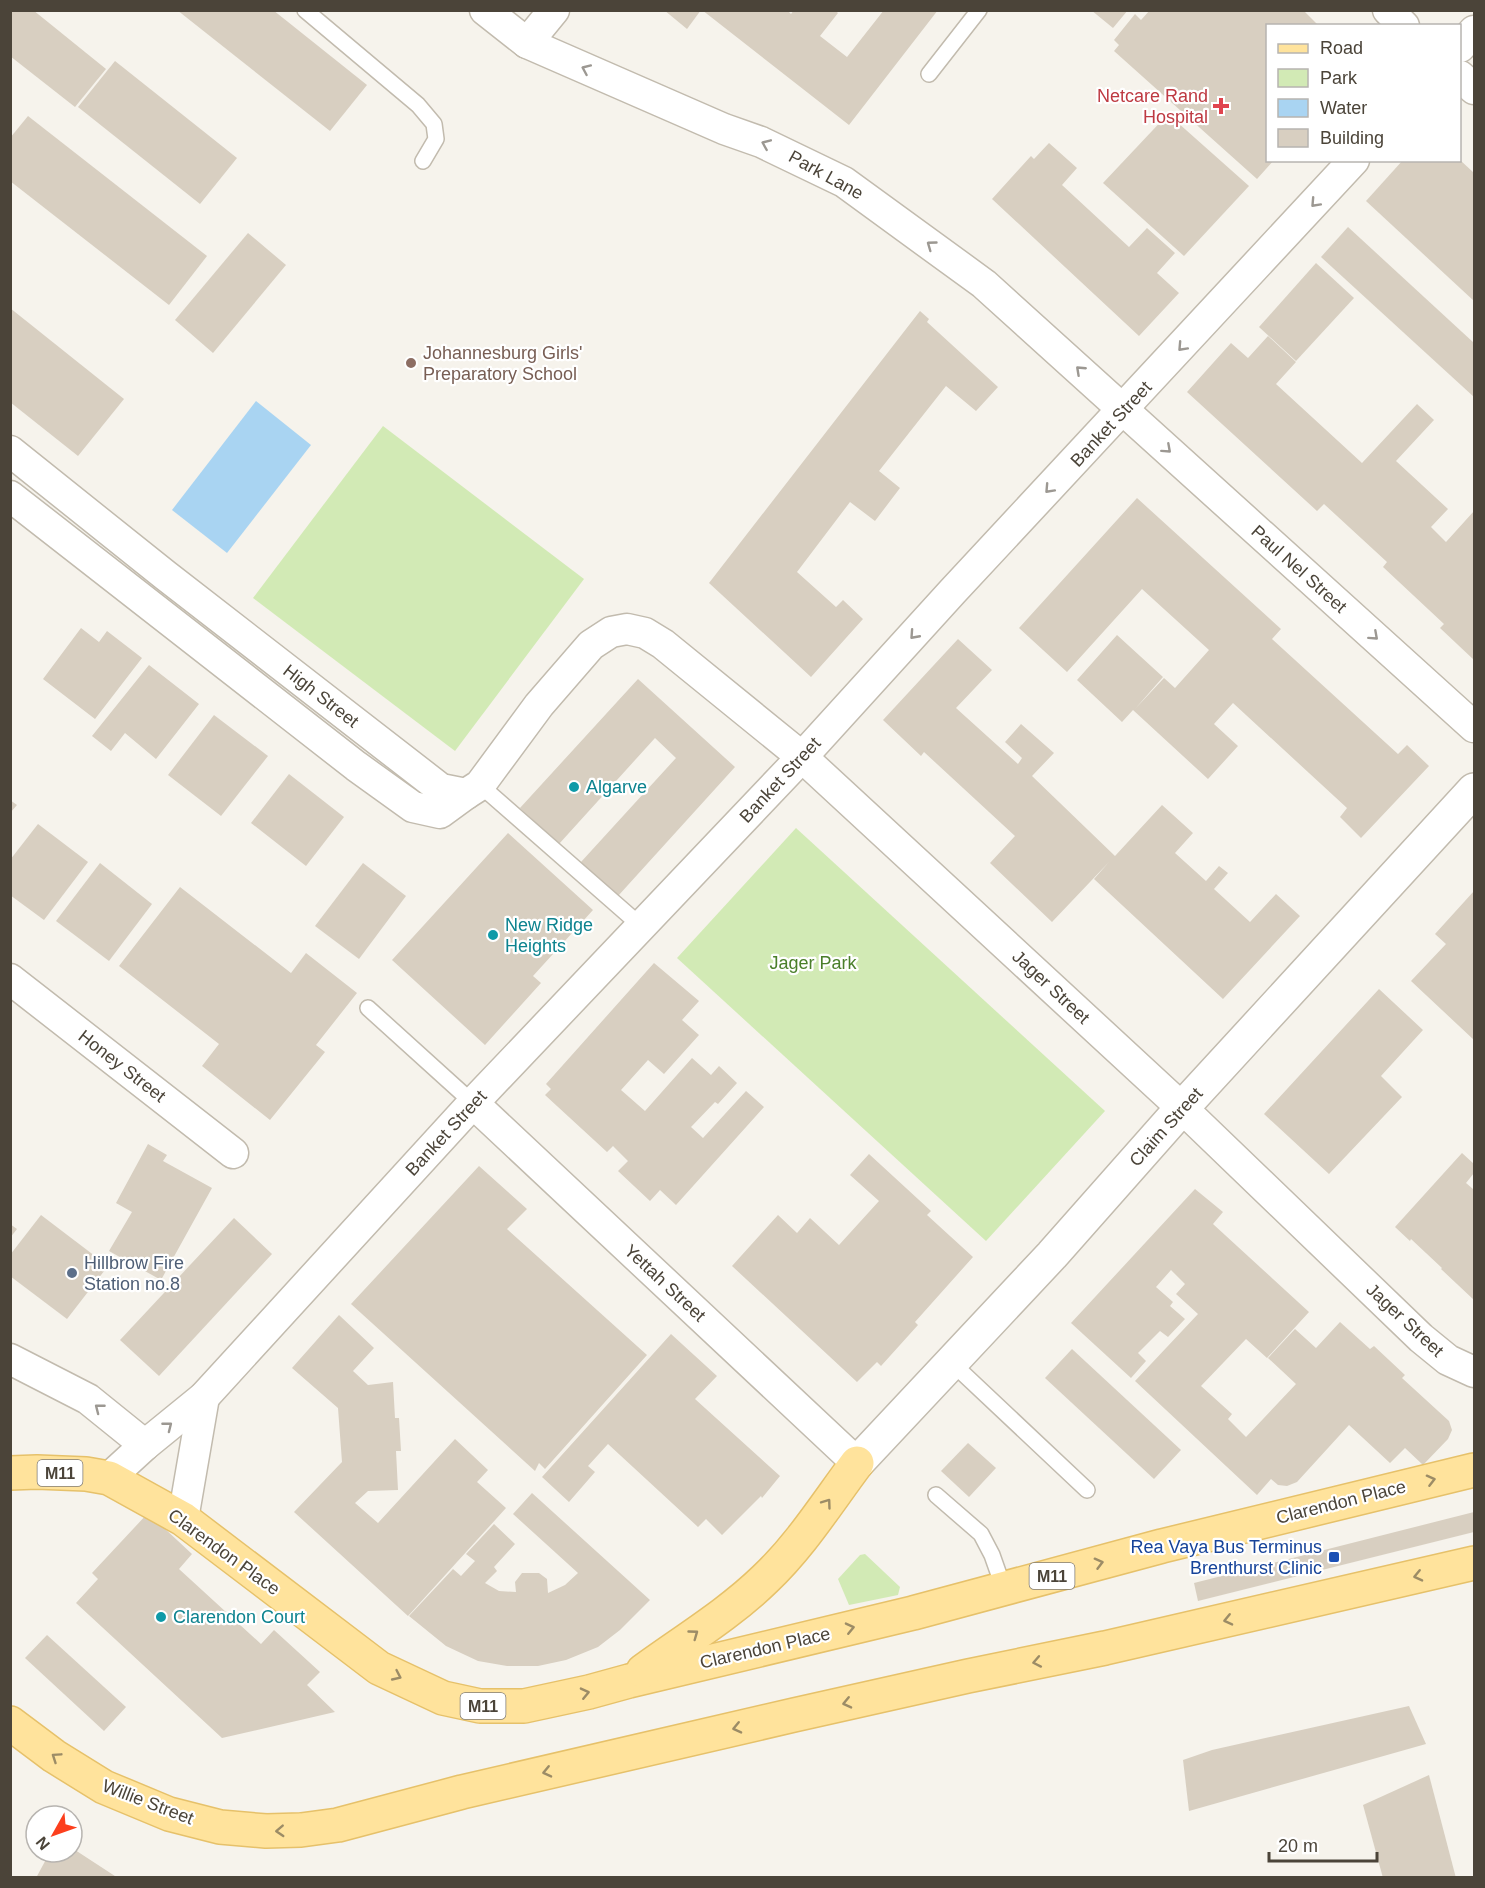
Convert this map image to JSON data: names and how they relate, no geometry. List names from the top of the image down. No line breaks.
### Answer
{"streets":{"main road":["M11","Clarendon Place","Willie Street"],"street":["Park Lane","Banket Street","Paul Nel Street","High Street","Jager Street","Honey Street","Claim Street","Yettah Street"]},"crossings":[["Park Lane","Banket Street"],["Park Lane","Paul Nel Street"],["Banket Street","Paul Nel Street"],["Banket Street","Jager Street"],["Banket Street","Yettah Street"],["Banket Street","M11"],["Banket Street","Clarendon Place"],["High Street","Jager Street"],["Jager Street","Claim Street"],["Claim Street","Yettah Street"],["M11","Clarendon Place"]],"one_way":["Park Lane","Banket Street","Paul Nel Street","Clarendon Place","Willie Street"],"parks":["Jager Park"],"places":{"health":["Netcare Rand Hospital"],"other":["Johannesburg Girls' Preparatory School","Algarve","New Ridge Heights","Hillbrow Fire Station no.8","Clarendon Court"],"transit":["Rea Vaya Bus Terminus Brenthurst Clinic"]},"legend":["Road","Park","Water","Building"],"scale_bar":"20 m","north":"bottom left"}
